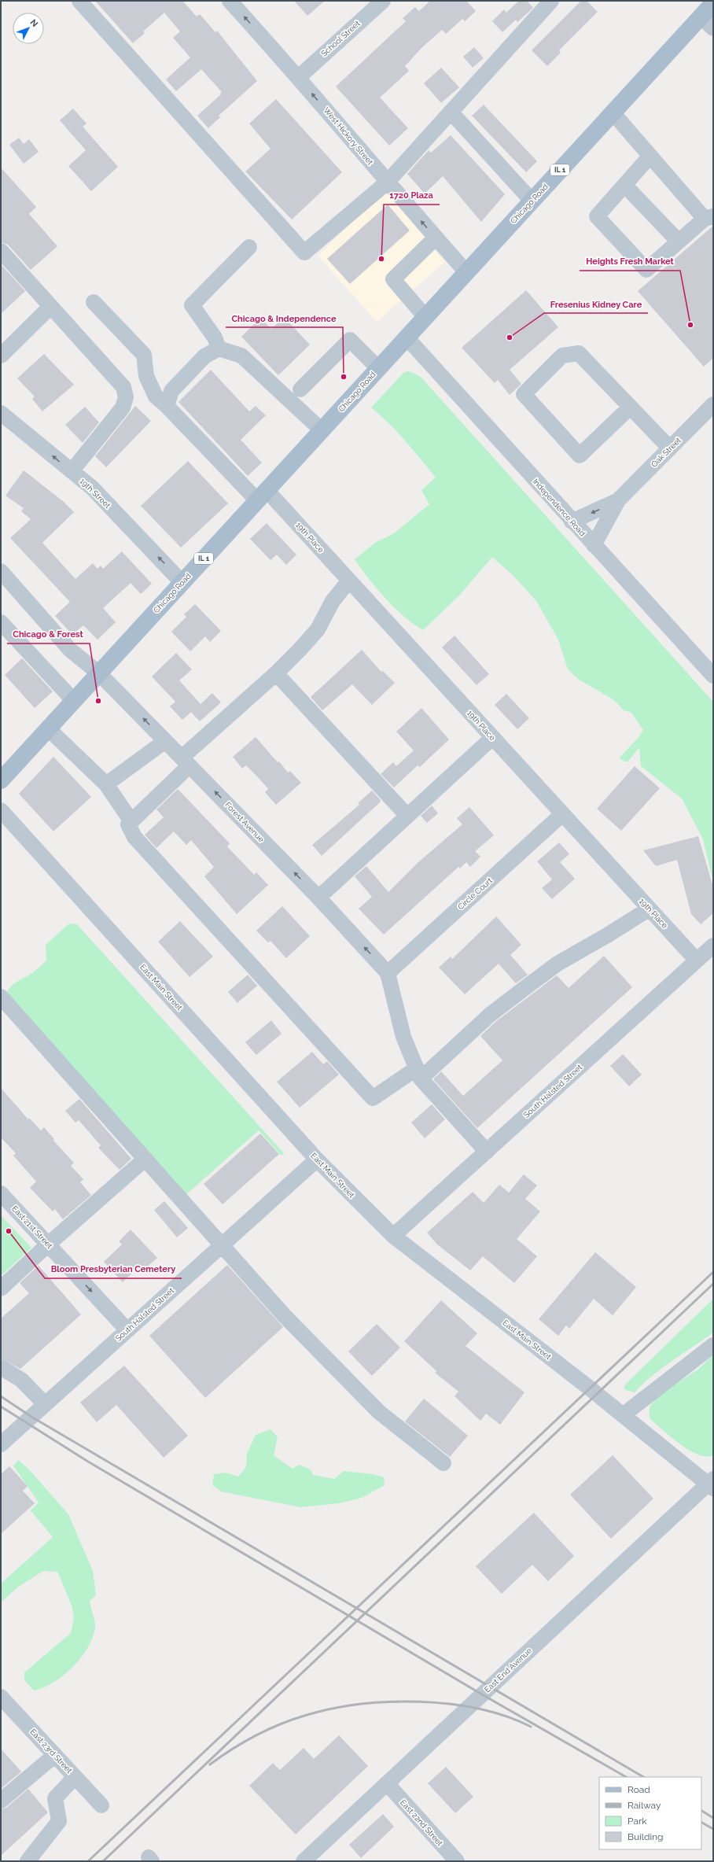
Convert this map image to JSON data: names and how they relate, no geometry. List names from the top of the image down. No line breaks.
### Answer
{"streets":{"main road":["IL 1","Chicago Road"],"street":["School Street","West Hickory Street","Oak Street","19th Street","Independence Road","19th Place","Forest Avenue","Circle Court","East Main Street","South Halsted Street","East 21st Street","East End Avenue","East 23rd Street","East 22nd Street"]},"crossings":[["School Street","West Hickory Street"],["West Hickory Street","Chicago Road"],["Chicago Road","19th Street"],["Chicago Road","Independence Road"],["Chicago Road","19th Place"],["Chicago Road","Forest Avenue"],["Oak Street","Independence Road"],["19th Place","Circle Court"],["19th Place","South Halsted Street"],["Forest Avenue","Circle Court"],["East Main Street","South Halsted Street"],["East Main Street","East End Avenue"],["South Halsted Street","East 21st Street"],["East End Avenue","East 22nd Street"]],"one_way":["West Hickory Street","19th Street"],"places":["1720 Plaza","Heights Fresh Market","Fresenius Kidney Care","Chicago & Independence","Chicago & Forest","Bloom Presbyterian Cemetery"],"legend":["Road","Railway","Park","Building"],"north":"top right"}
